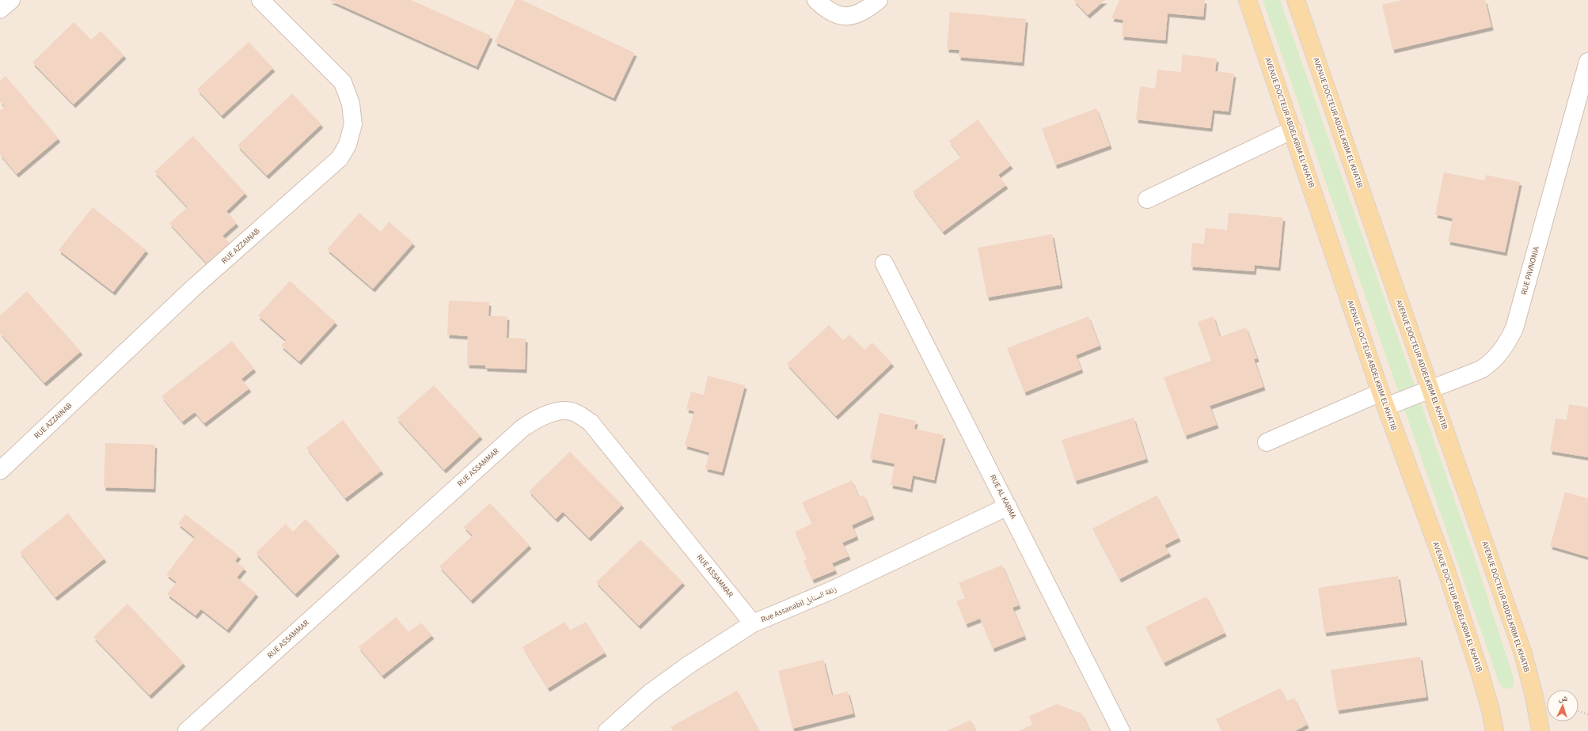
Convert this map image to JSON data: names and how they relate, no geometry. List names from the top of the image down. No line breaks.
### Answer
{"streets":{"main road":["AVENUE DOCTEUR ABDELKRIM EL KHATIB","AVENUE DOCTEUR ADDELKRIM EL KHATIB"],"street":["RUE AZZAINAB","RUE PAVNONIA","RUE ASSAMMAR","RUE AL KARMA","Rue Assanabil زنقة السنابل"]},"crossings":[["AVENUE DOCTEUR ABDELKRIM EL KHATIB","RUE PAVNONIA"],["AVENUE DOCTEUR ADDELKRIM EL KHATIB","RUE PAVNONIA"],["RUE ASSAMMAR","Rue Assanabil زنقة السنابل"],["RUE AL KARMA","Rue Assanabil زنقة السنابل"]],"north":"top"}
